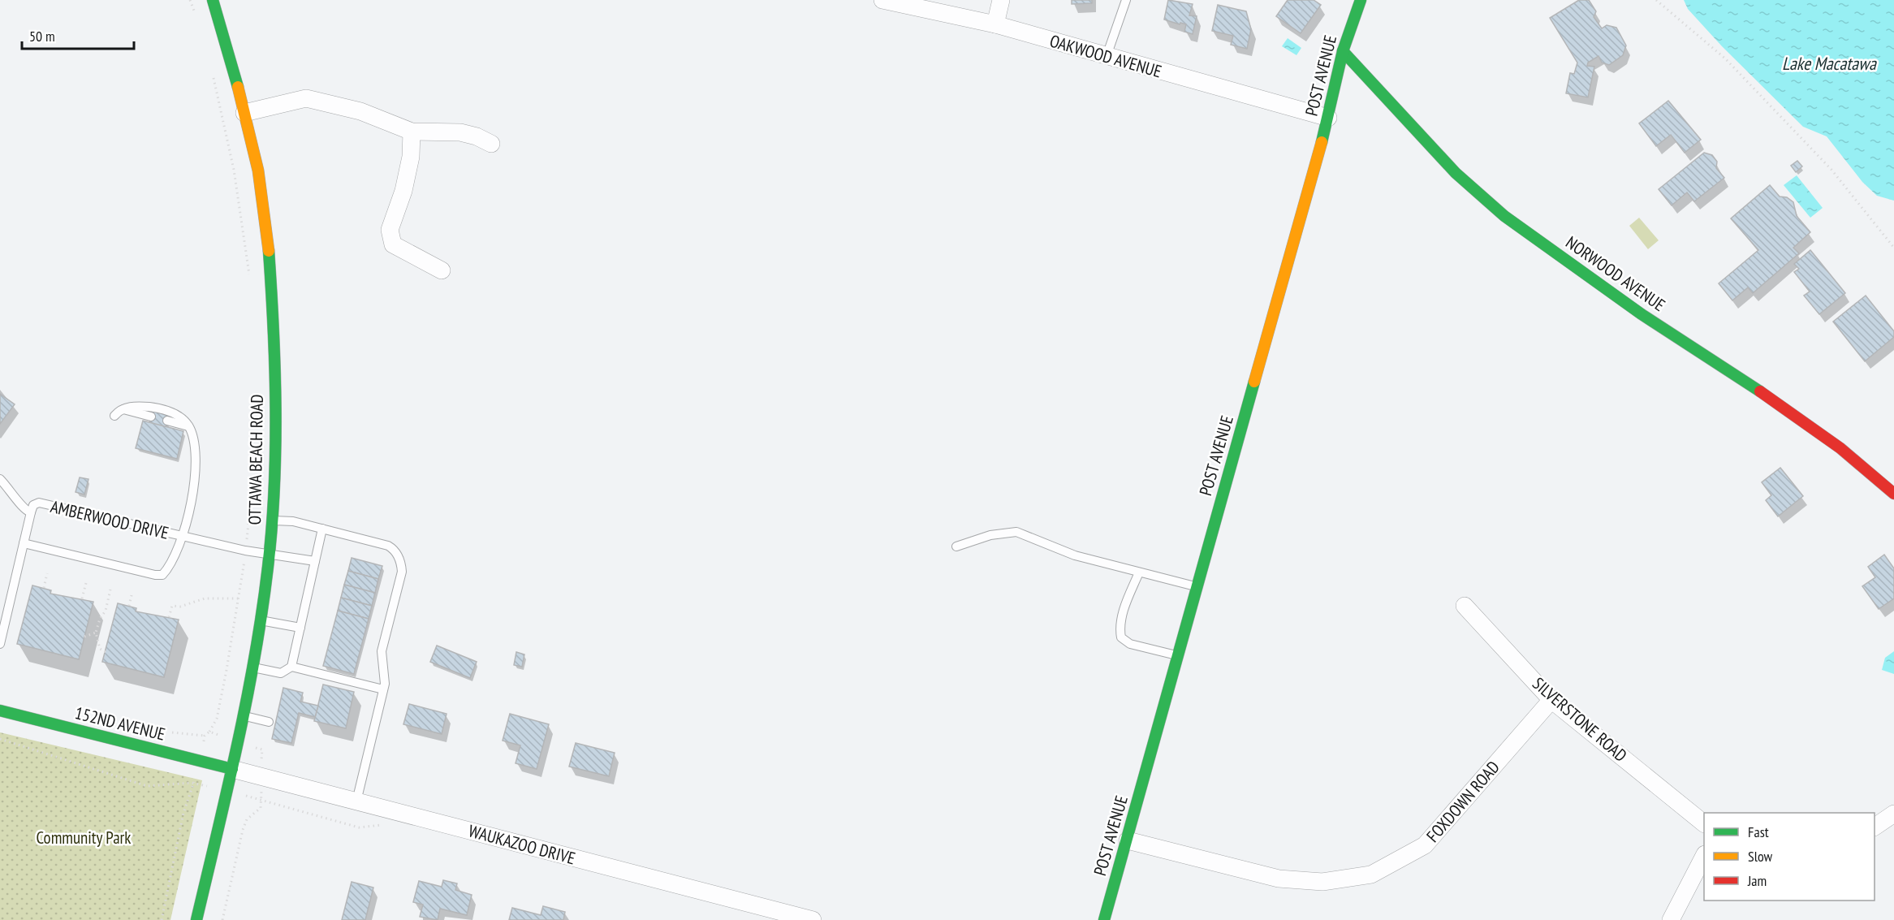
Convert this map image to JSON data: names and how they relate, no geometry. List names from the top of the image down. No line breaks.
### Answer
{"streets":{"street":["OAKWOOD AVENUE","POST AVENUE","NORWOOD AVENUE","OTTAWA BEACH ROAD","SILVERSTONE ROAD","152ND AVENUE","FOXDOWN ROAD","WAUKAZOO DRIVE"],"lane":["AMBERWOOD DRIVE"]},"crossings":[["OAKWOOD AVENUE","POST AVENUE"],["POST AVENUE","NORWOOD AVENUE"],["POST AVENUE","FOXDOWN ROAD"],["OTTAWA BEACH ROAD","AMBERWOOD DRIVE"],["OTTAWA BEACH ROAD","152ND AVENUE"],["OTTAWA BEACH ROAD","WAUKAZOO DRIVE"],["SILVERSTONE ROAD","FOXDOWN ROAD"],["152ND AVENUE","WAUKAZOO DRIVE"]],"water":["Lake Macatawa"],"parks":["Community Park"],"legend":["Fast","Slow","Jam"],"scale_bar":"50 m"}
